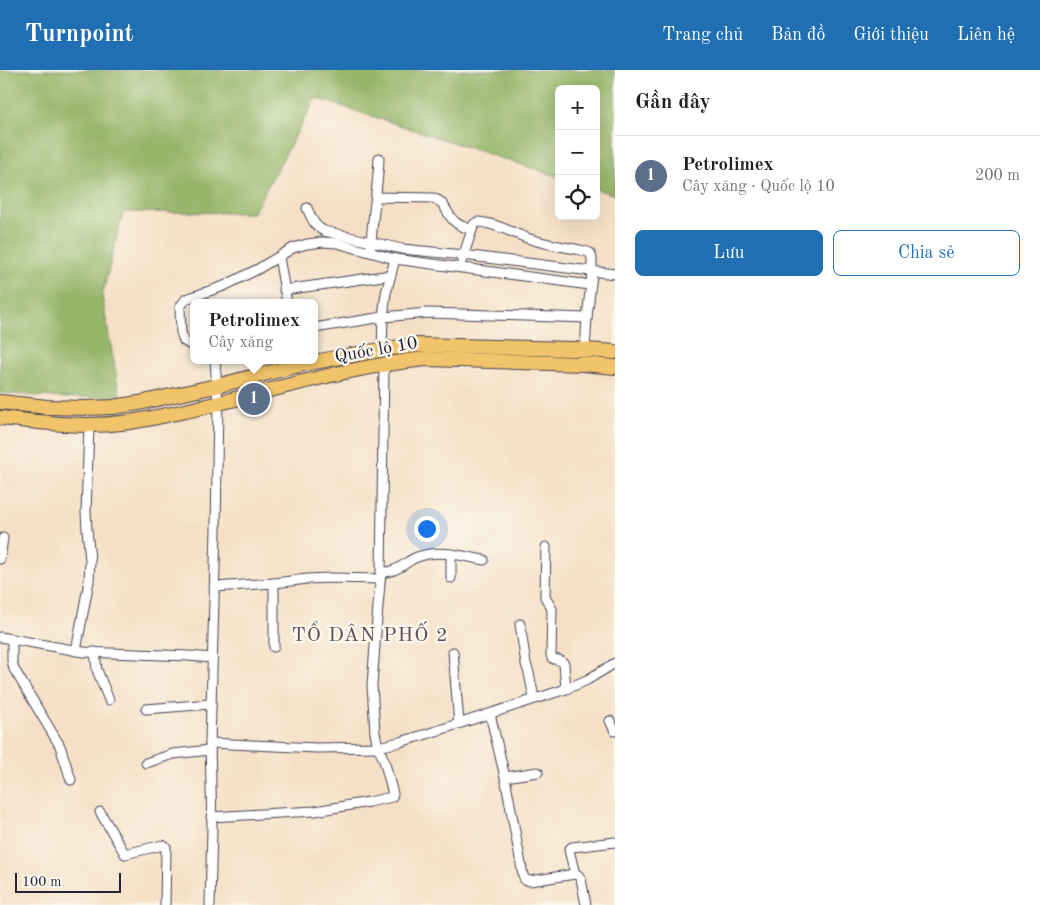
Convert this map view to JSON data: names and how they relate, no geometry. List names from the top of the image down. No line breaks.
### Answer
{"streets":{"highway":["Quốc lộ 10"]},"districts":["TỔ DÂN PHỐ 2"],"scale_bar":"100 m","page":{"header":"Turnpoint","nav":["Trang chủ","Bản đồ","Giới thiệu","Liên hệ"],"heading":"Gần đây","map_buttons":["+","−"],"list":[{"mark":"1","name":"Petrolimex","note":"Cây xăng · Quốc lộ 10","value":"200 m"}],"buttons":["Lưu","Chia sẻ"],"popup":["Petrolimex","Cây xăng"],"pins":"1","scale":"100 m"}}
